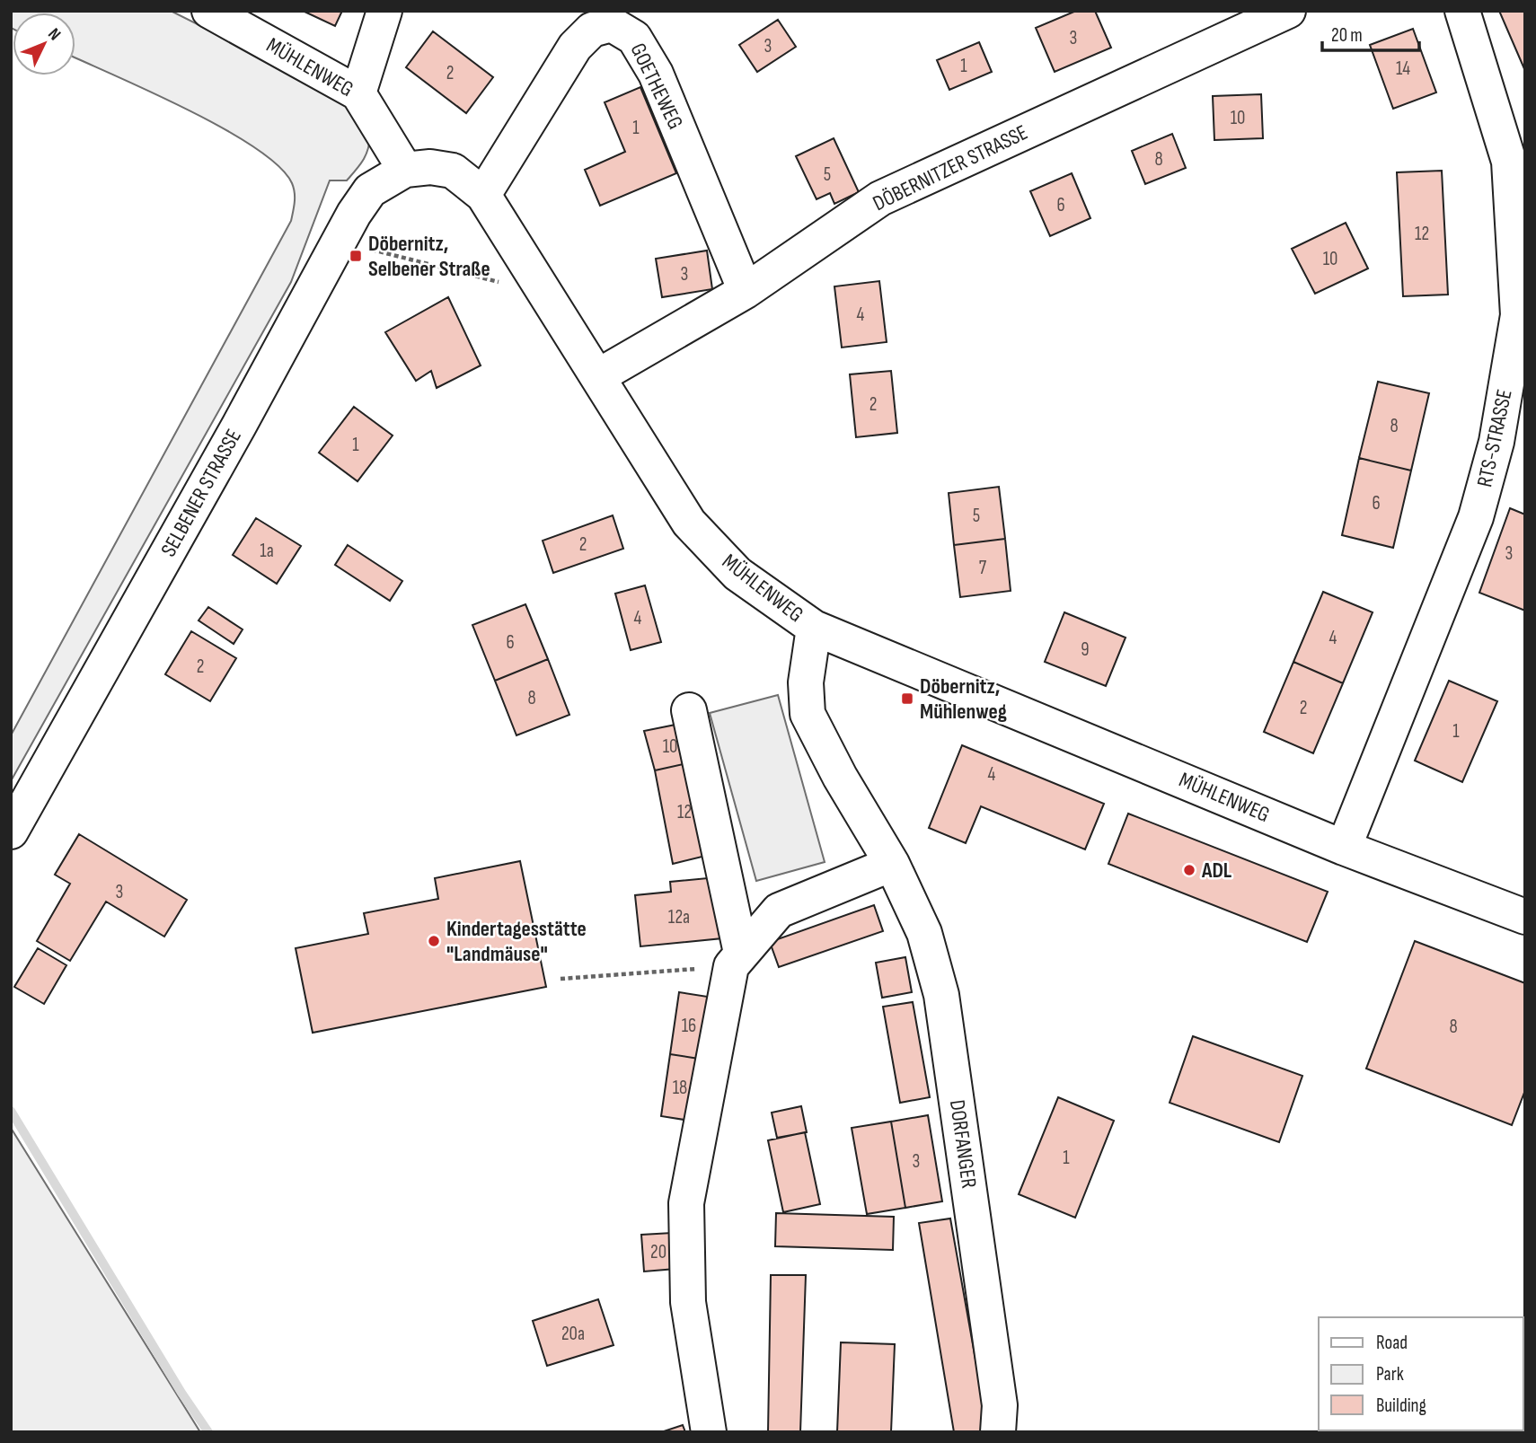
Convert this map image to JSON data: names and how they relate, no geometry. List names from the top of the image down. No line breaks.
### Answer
{"streets":{"street":["MÜHLENWEG","GOETHEWEG","DÖBERNITZER STRASSE","RTS-STRASSE","SELBENER STRASSE","DORFANGER"]},"crossings":[["MÜHLENWEG","GOETHEWEG"],["MÜHLENWEG","DÖBERNITZER STRASSE"],["MÜHLENWEG","RTS-STRASSE"],["MÜHLENWEG","SELBENER STRASSE"],["MÜHLENWEG","DORFANGER"],["GOETHEWEG","DÖBERNITZER STRASSE"]],"places":{"transit":["Döbernitz, Selbener Straße","Döbernitz, Mühlenweg"],"other":["ADL","Kindertagesstätte \"Landmäuse\""]},"house_numbers":["3","3","1","14","2","10","1","8","5","6","12","10","3","4","2","8","1","6","5","2","1a","3","7","4","4","6","9","2","8","2","1","10","4","12","3","12a","16","8","18","1","3","20","20a"],"legend":["Road","Park","Building"],"scale_bar":"20 m","north":"top right"}
